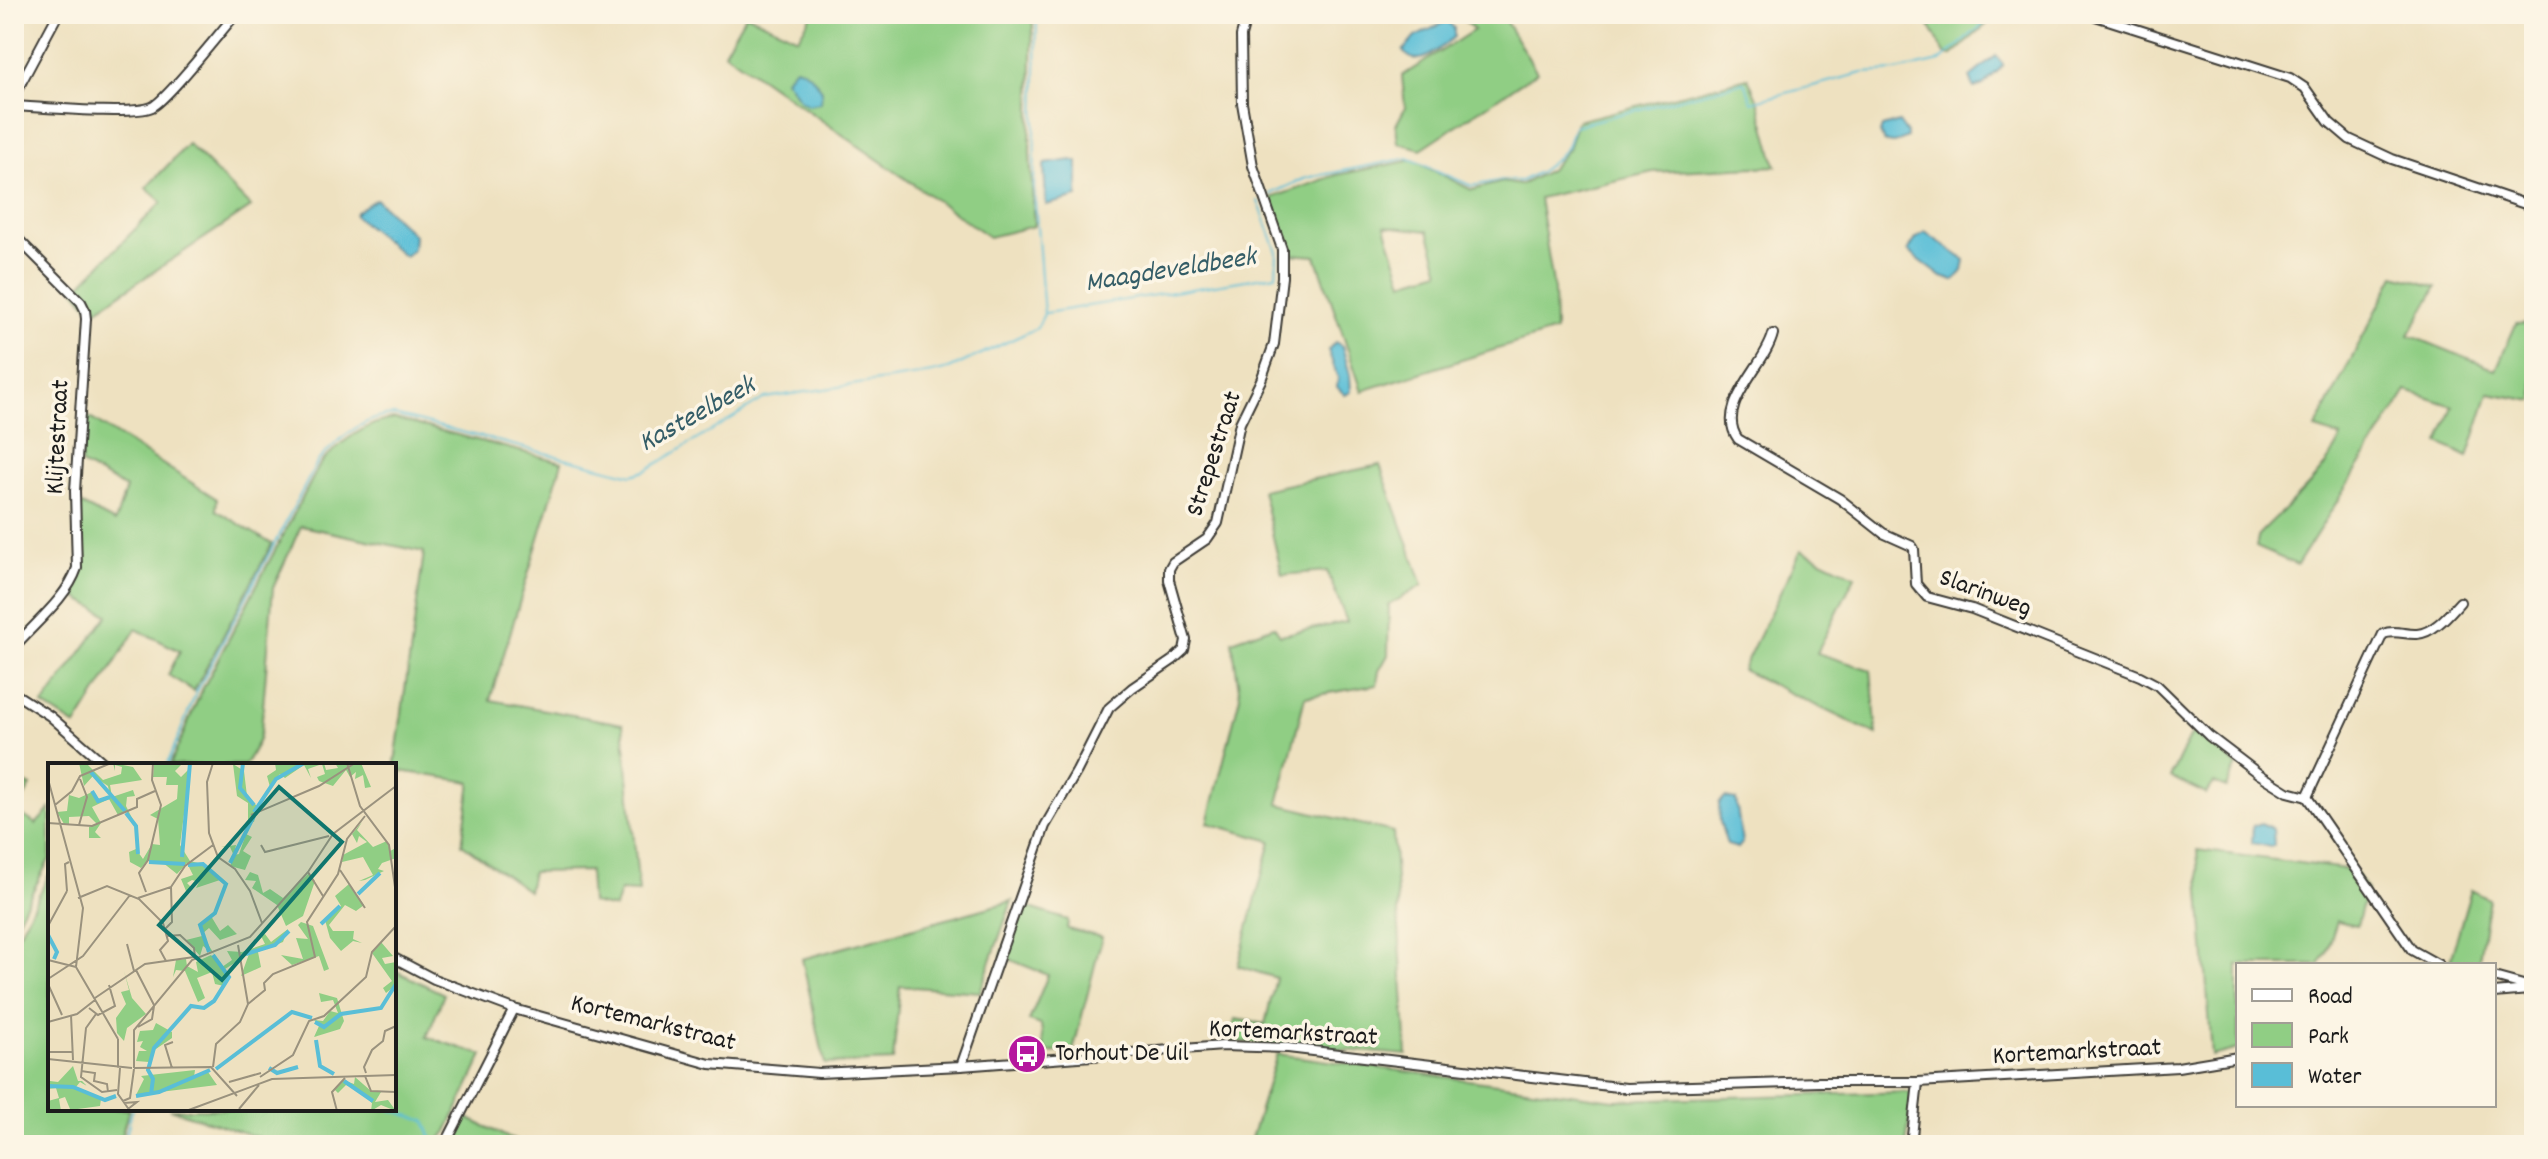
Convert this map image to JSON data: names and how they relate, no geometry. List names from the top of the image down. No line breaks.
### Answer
{"streets":{"street":["Klijtestraat","Strepestraat","Slarinweg","Kortemarkstraat"]},"crossings":[["Strepestraat","Kortemarkstraat"]],"water":["Maagdeveldbeek","Kasteelbeek"],"places":{"bus stop":["Torhout De Uil"]},"legend":["Road","Park","Water"]}
